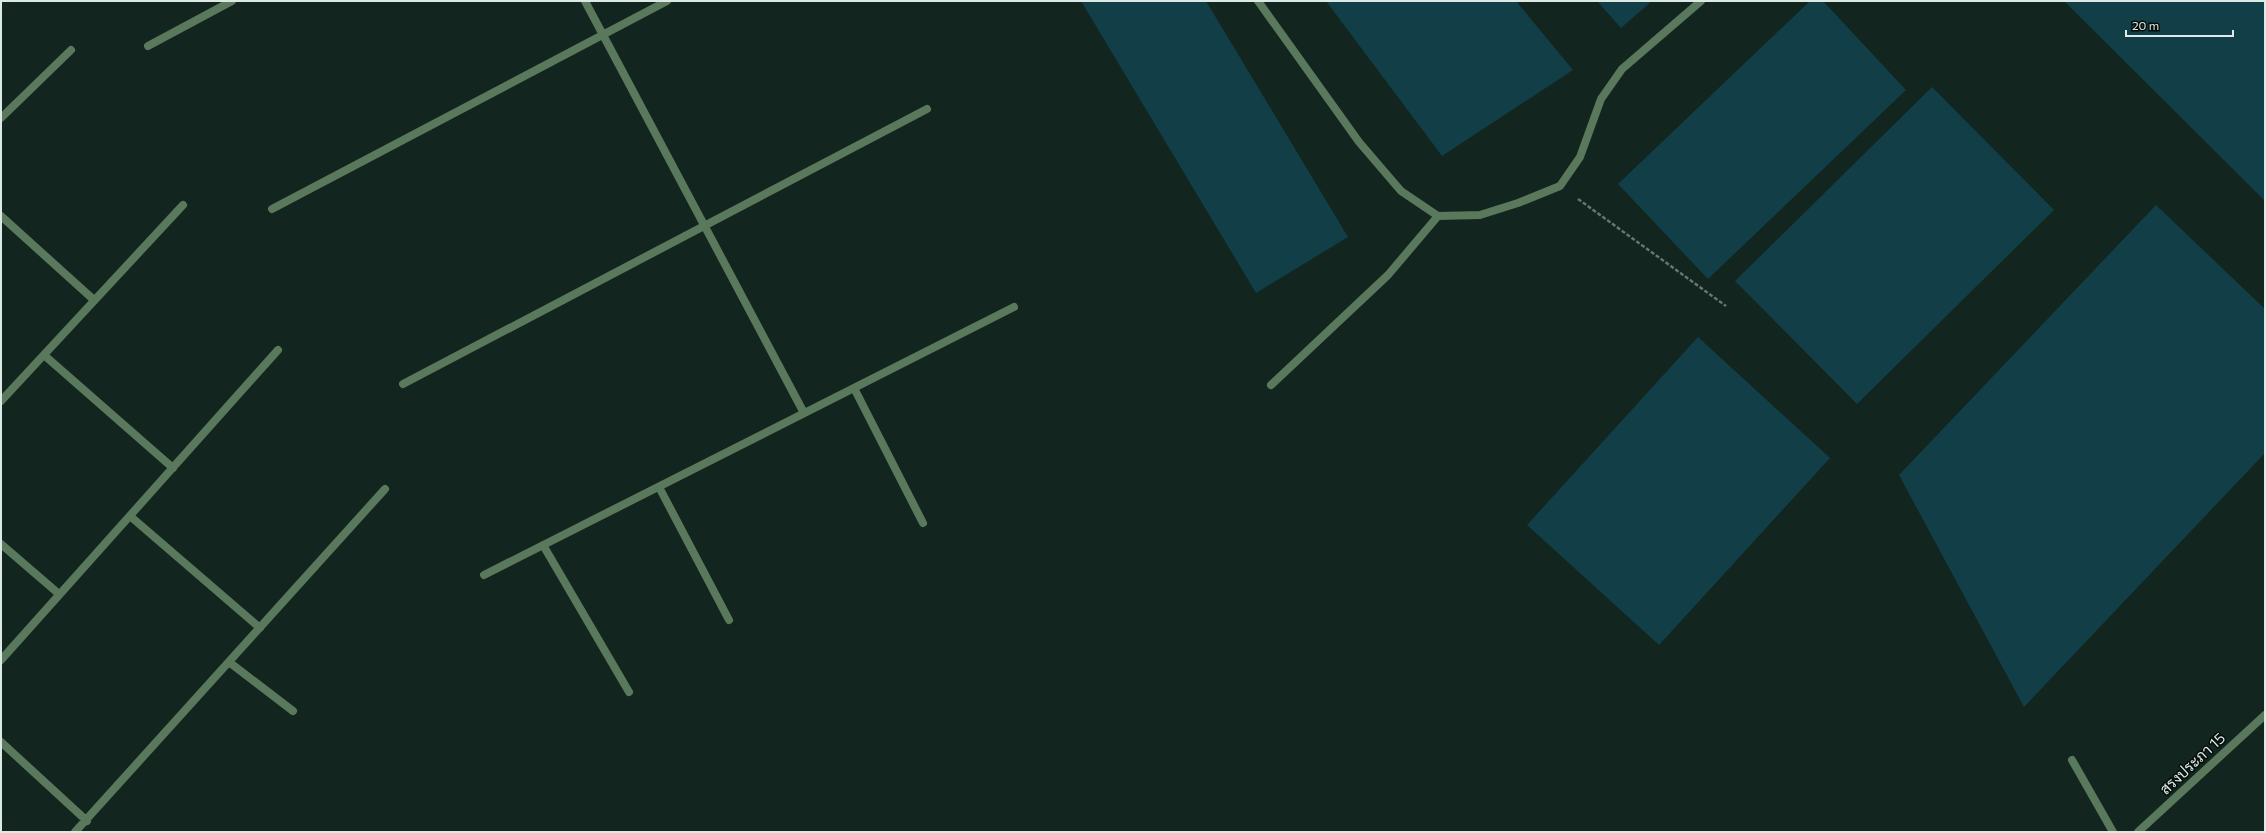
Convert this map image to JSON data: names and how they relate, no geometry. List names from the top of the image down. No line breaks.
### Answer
{"streets":{"street":["สรงประภา 15"]},"scale_bar":"20 m"}
